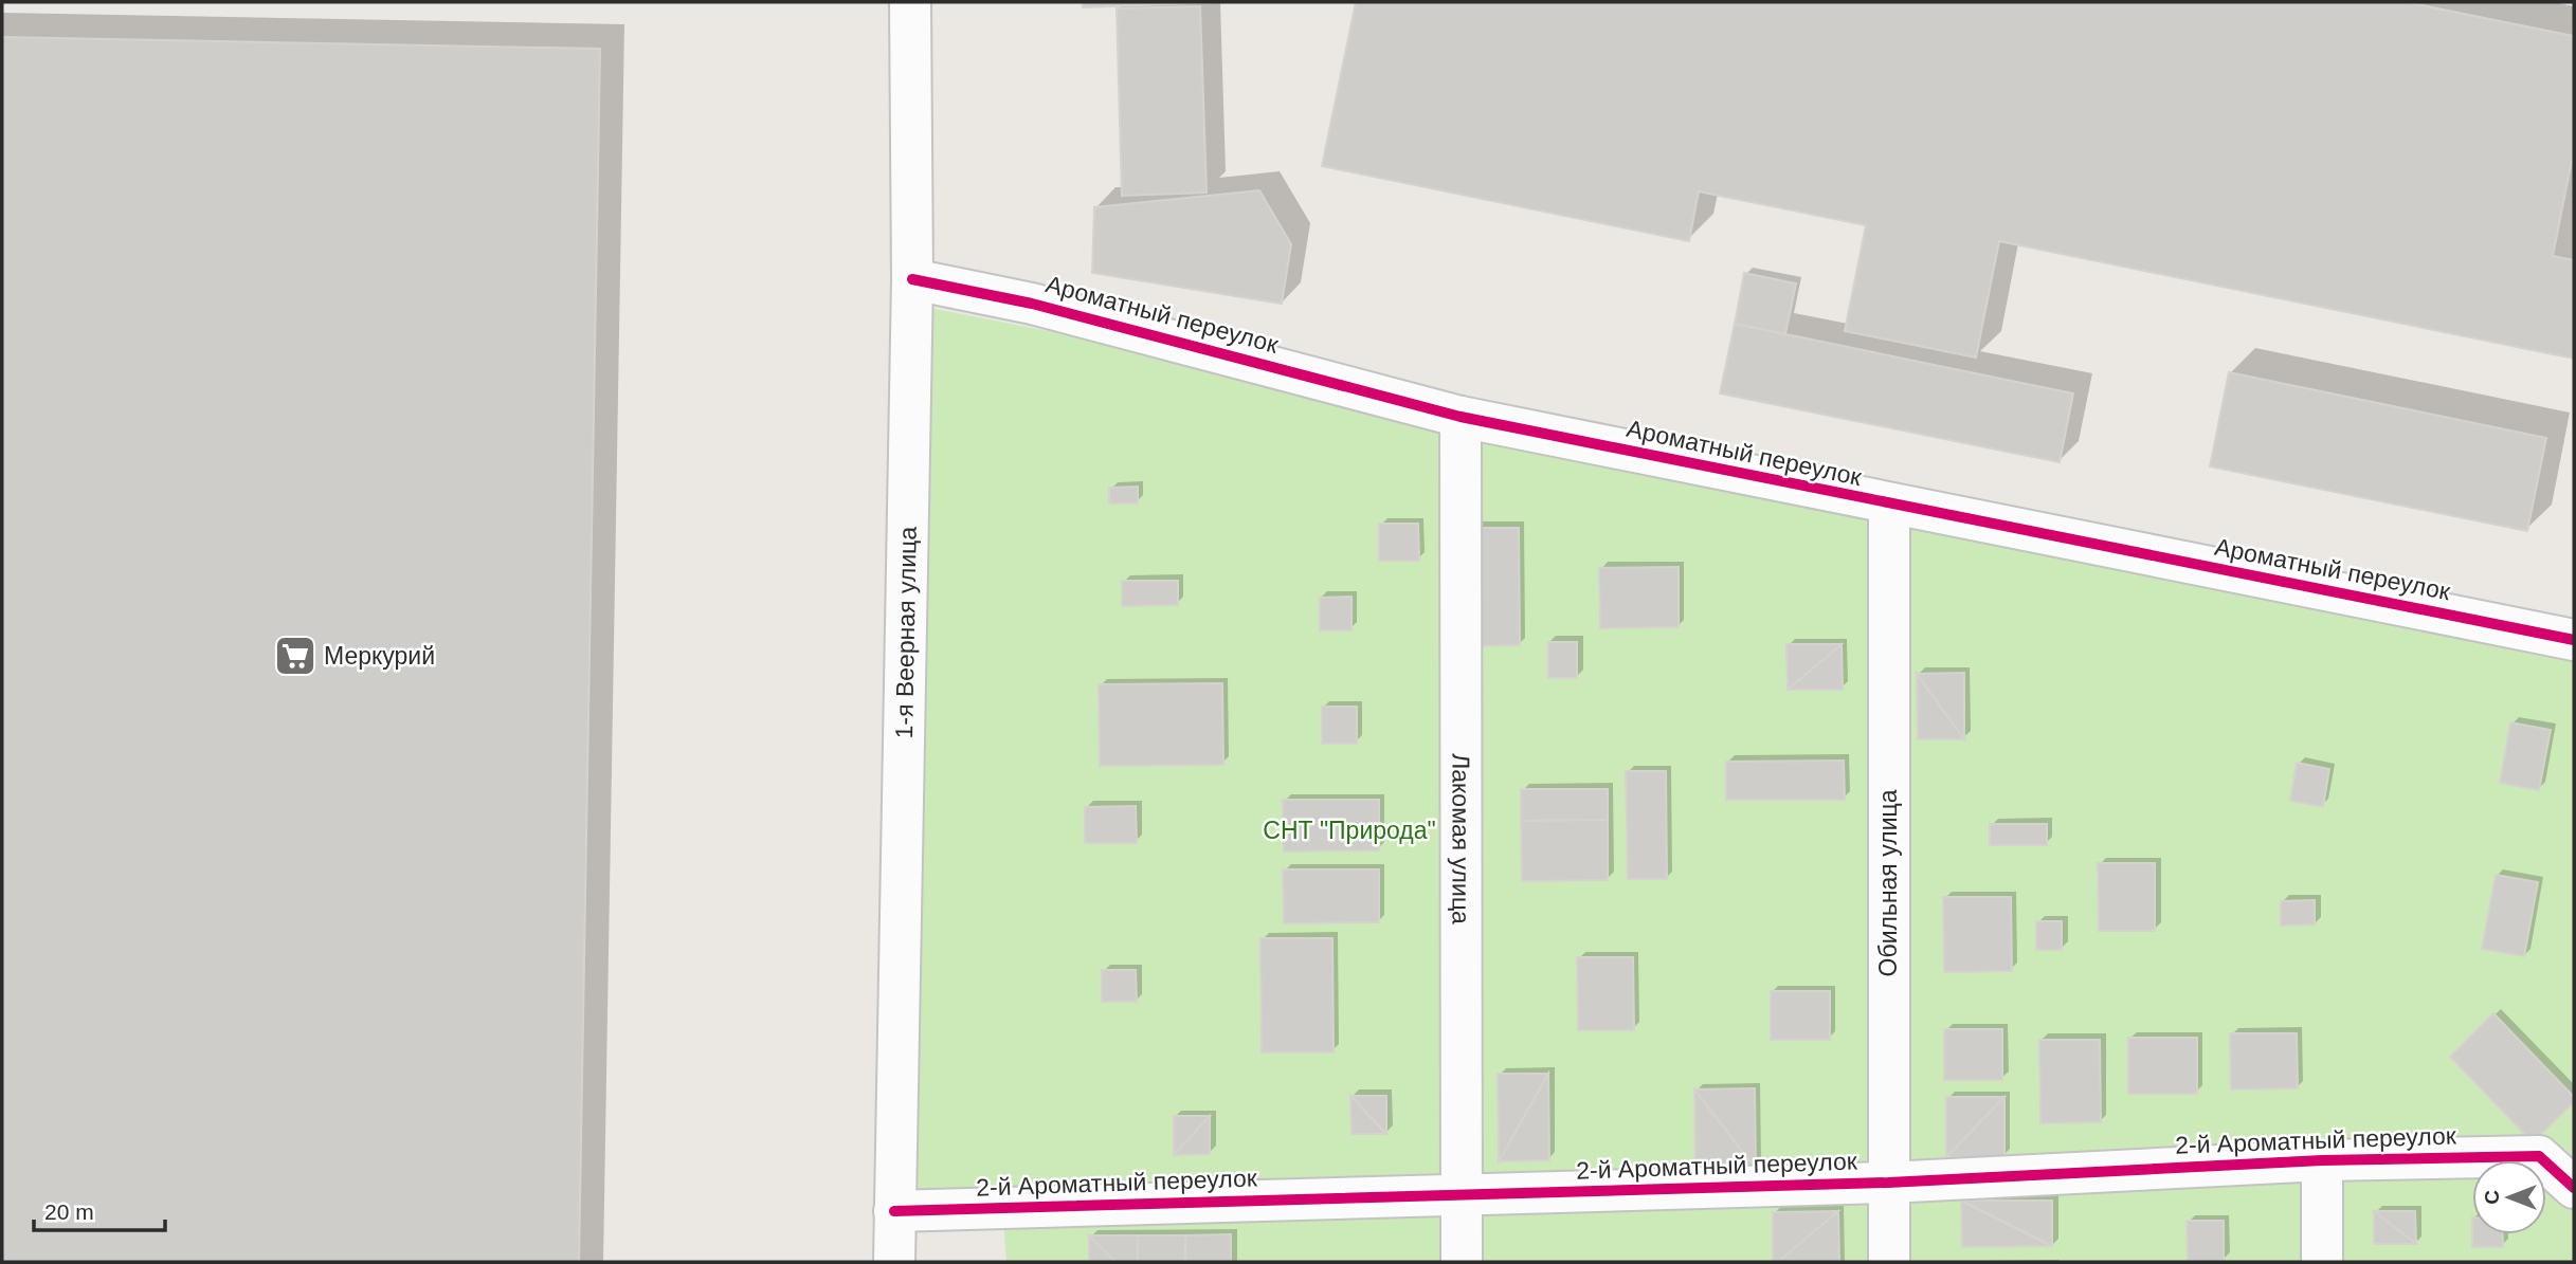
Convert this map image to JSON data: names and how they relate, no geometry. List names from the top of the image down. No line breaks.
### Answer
{"streets":{"street":["Ароматный переулок","1-я Веерная улица","Лакомая улица","Обильная улица","2-й Ароматный переулок"]},"crossings":[["Ароматный переулок","1-я Веерная улица"],["Ароматный переулок","Лакомая улица"],["Ароматный переулок","Обильная улица"],["1-я Веерная улица","2-й Ароматный переулок"],["Лакомая улица","2-й Ароматный переулок"],["Обильная улица","2-й Ароматный переулок"]],"parks":["СНТ \"Природа\""],"places":{"supermarket":["Меркурий"]},"scale_bar":"20 m","north":"left"}
